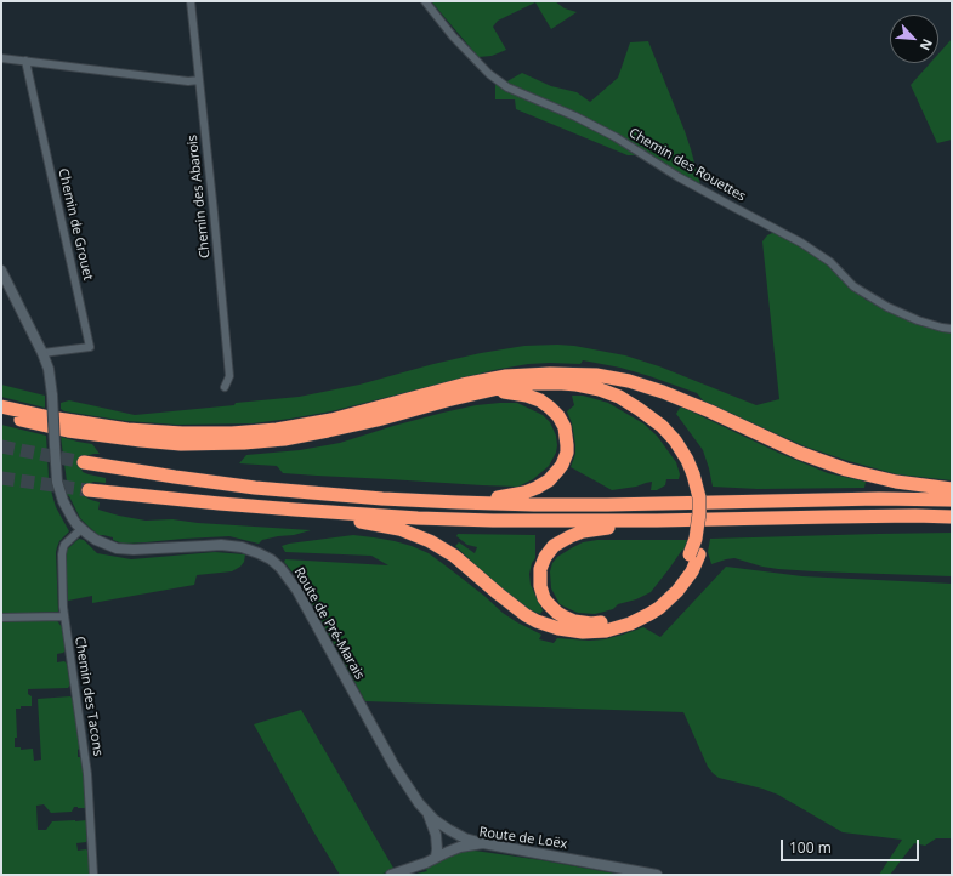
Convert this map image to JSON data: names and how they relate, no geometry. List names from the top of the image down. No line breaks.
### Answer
{"streets":{"street":["Chemin des Rouettes","Chemin des Abarois","Chemin de Grouet","Route de Pré-Marais","Chemin des Tacons","Route de Loëx"]},"crossings":[["Chemin de Grouet","Route de Pré-Marais"],["Route de Pré-Marais","Chemin des Tacons"]],"scale_bar":"100 m","north":"bottom right"}
